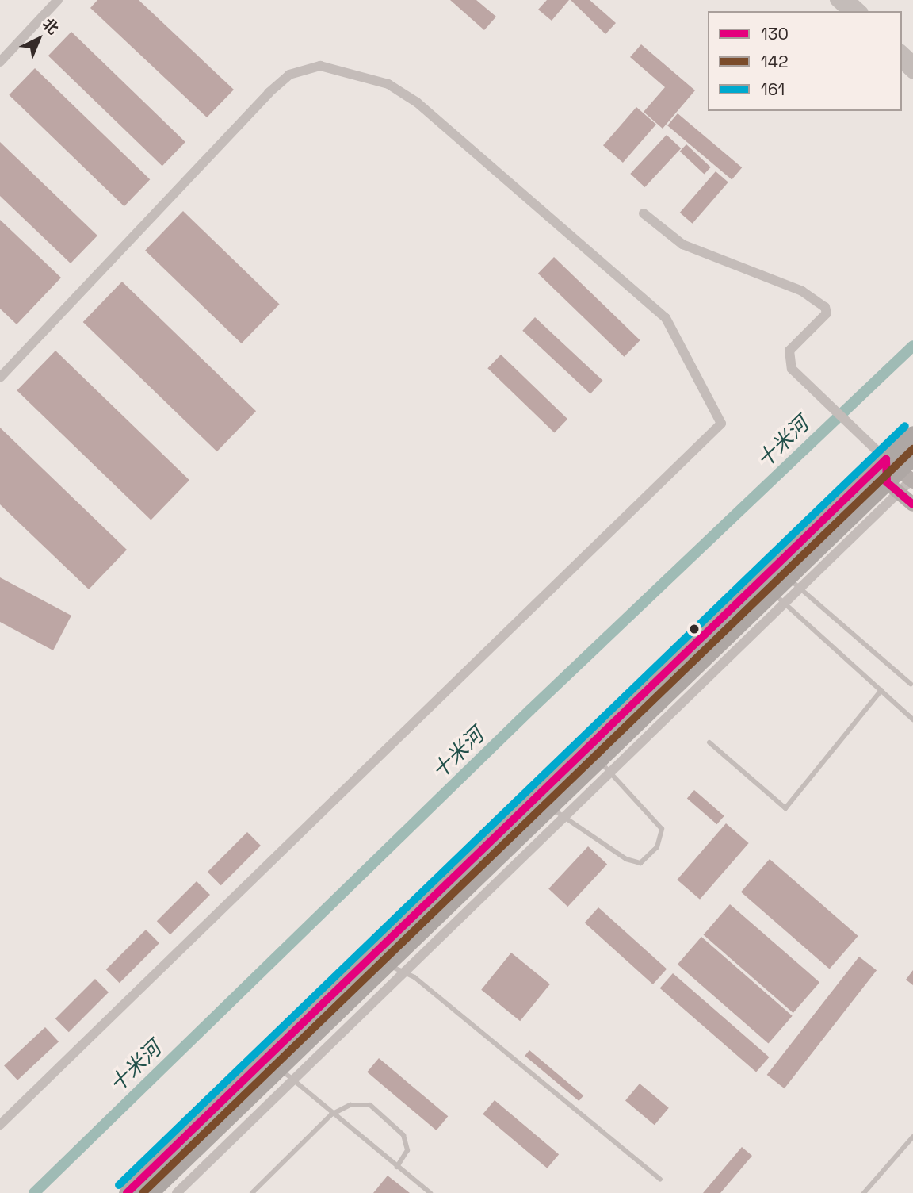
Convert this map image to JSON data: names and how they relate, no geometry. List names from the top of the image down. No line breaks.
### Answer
{"water":["十米河"],"lines":["transit line 161","transit line 142","transit line 130"],"legend":["130","142","161"],"north":"top right"}
